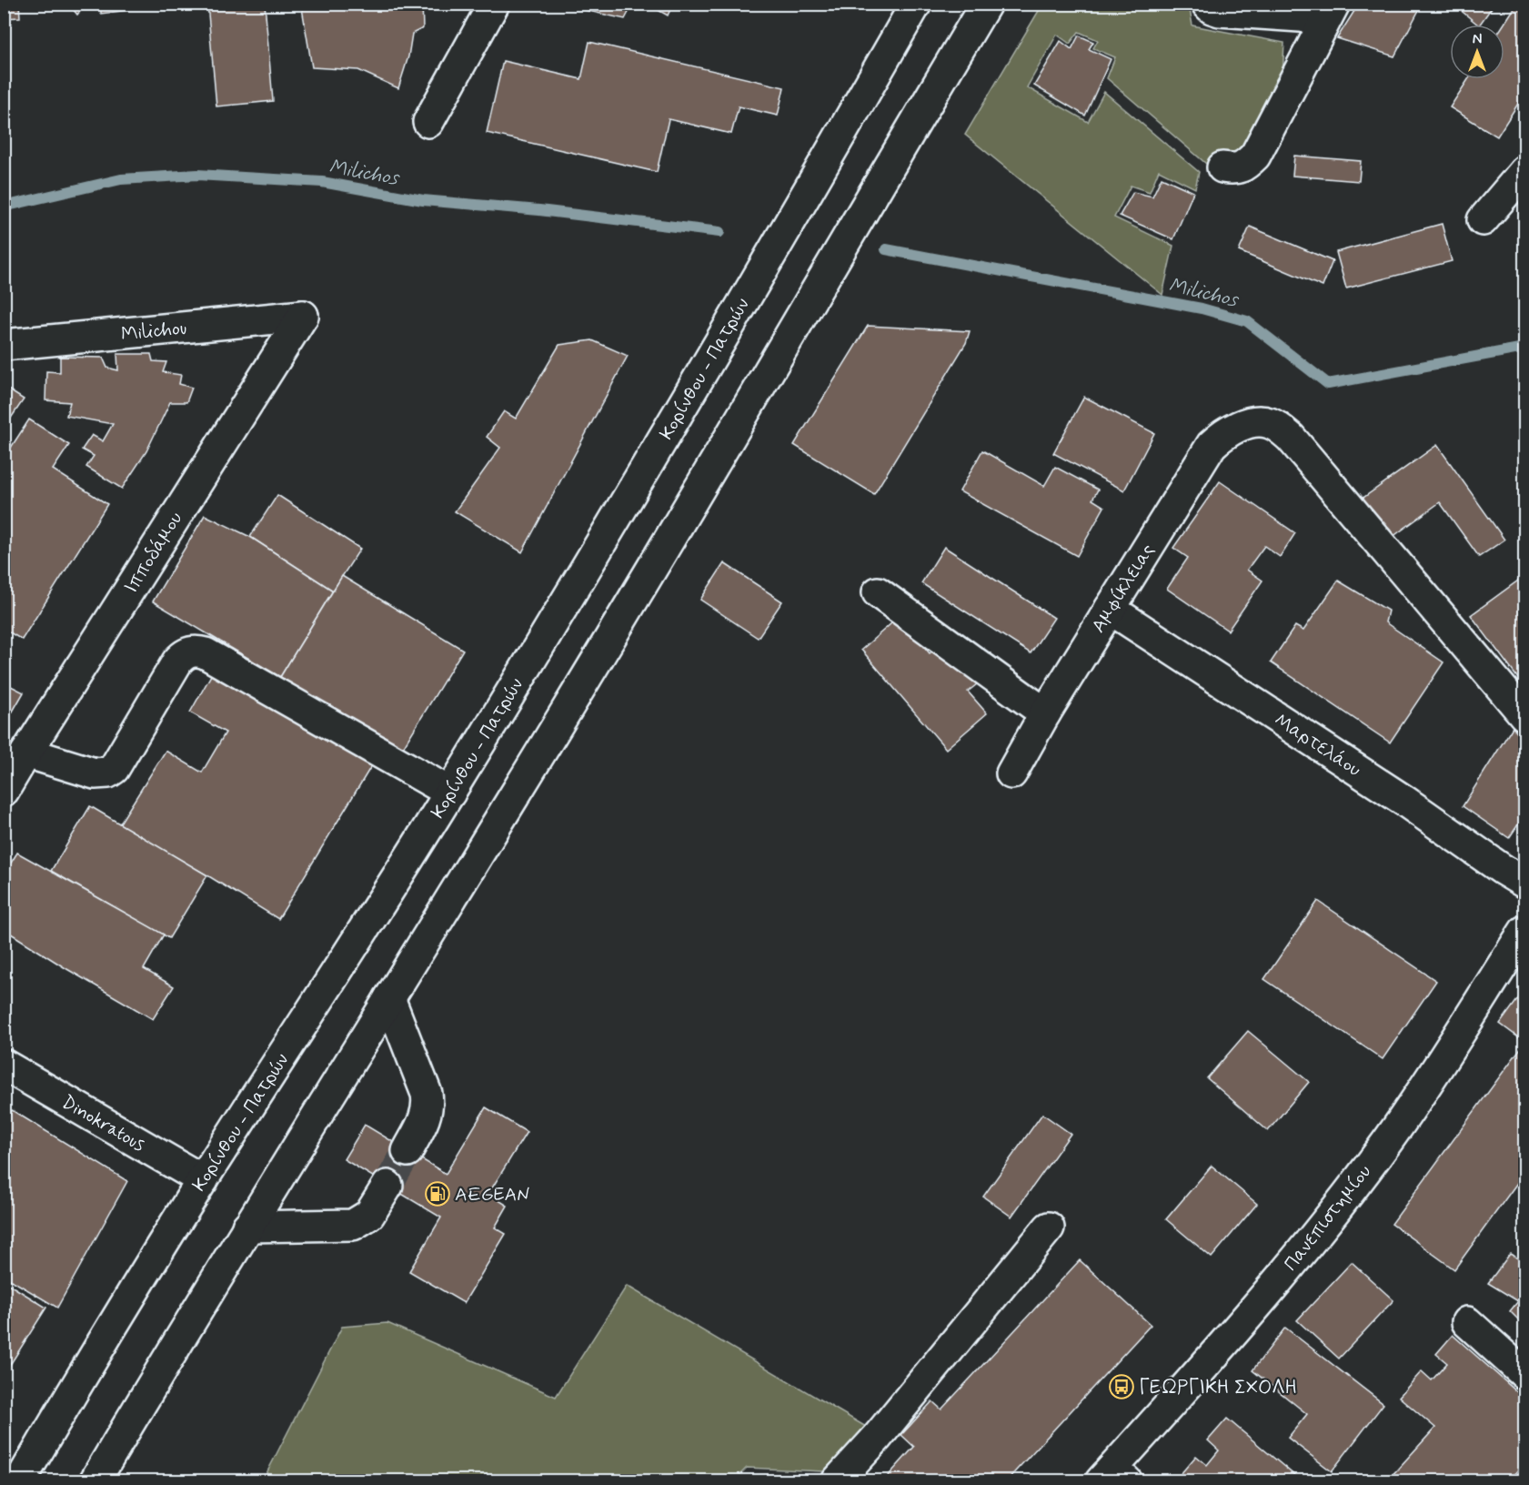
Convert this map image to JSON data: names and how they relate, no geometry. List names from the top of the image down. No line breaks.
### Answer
{"streets":{"main road":["Milichou","Κορίνθου - Πατρών","Ιπποδάμου","Αμφίκλειας","Μαρτελάου","Dinokratous","Πανεπιστημίου"]},"crossings":[["Milichou","Ιπποδάμου"],["Κορίνθου - Πατρών","Dinokratous"],["Αμφίκλειας","Μαρτελάου"]],"water":["Milichos"],"places":{"fuel station":["AEGEAN"],"bus stop":["ΓΕΩΡΓΙΚΗ ΣΧΟΛΗ"]},"north":"top"}
